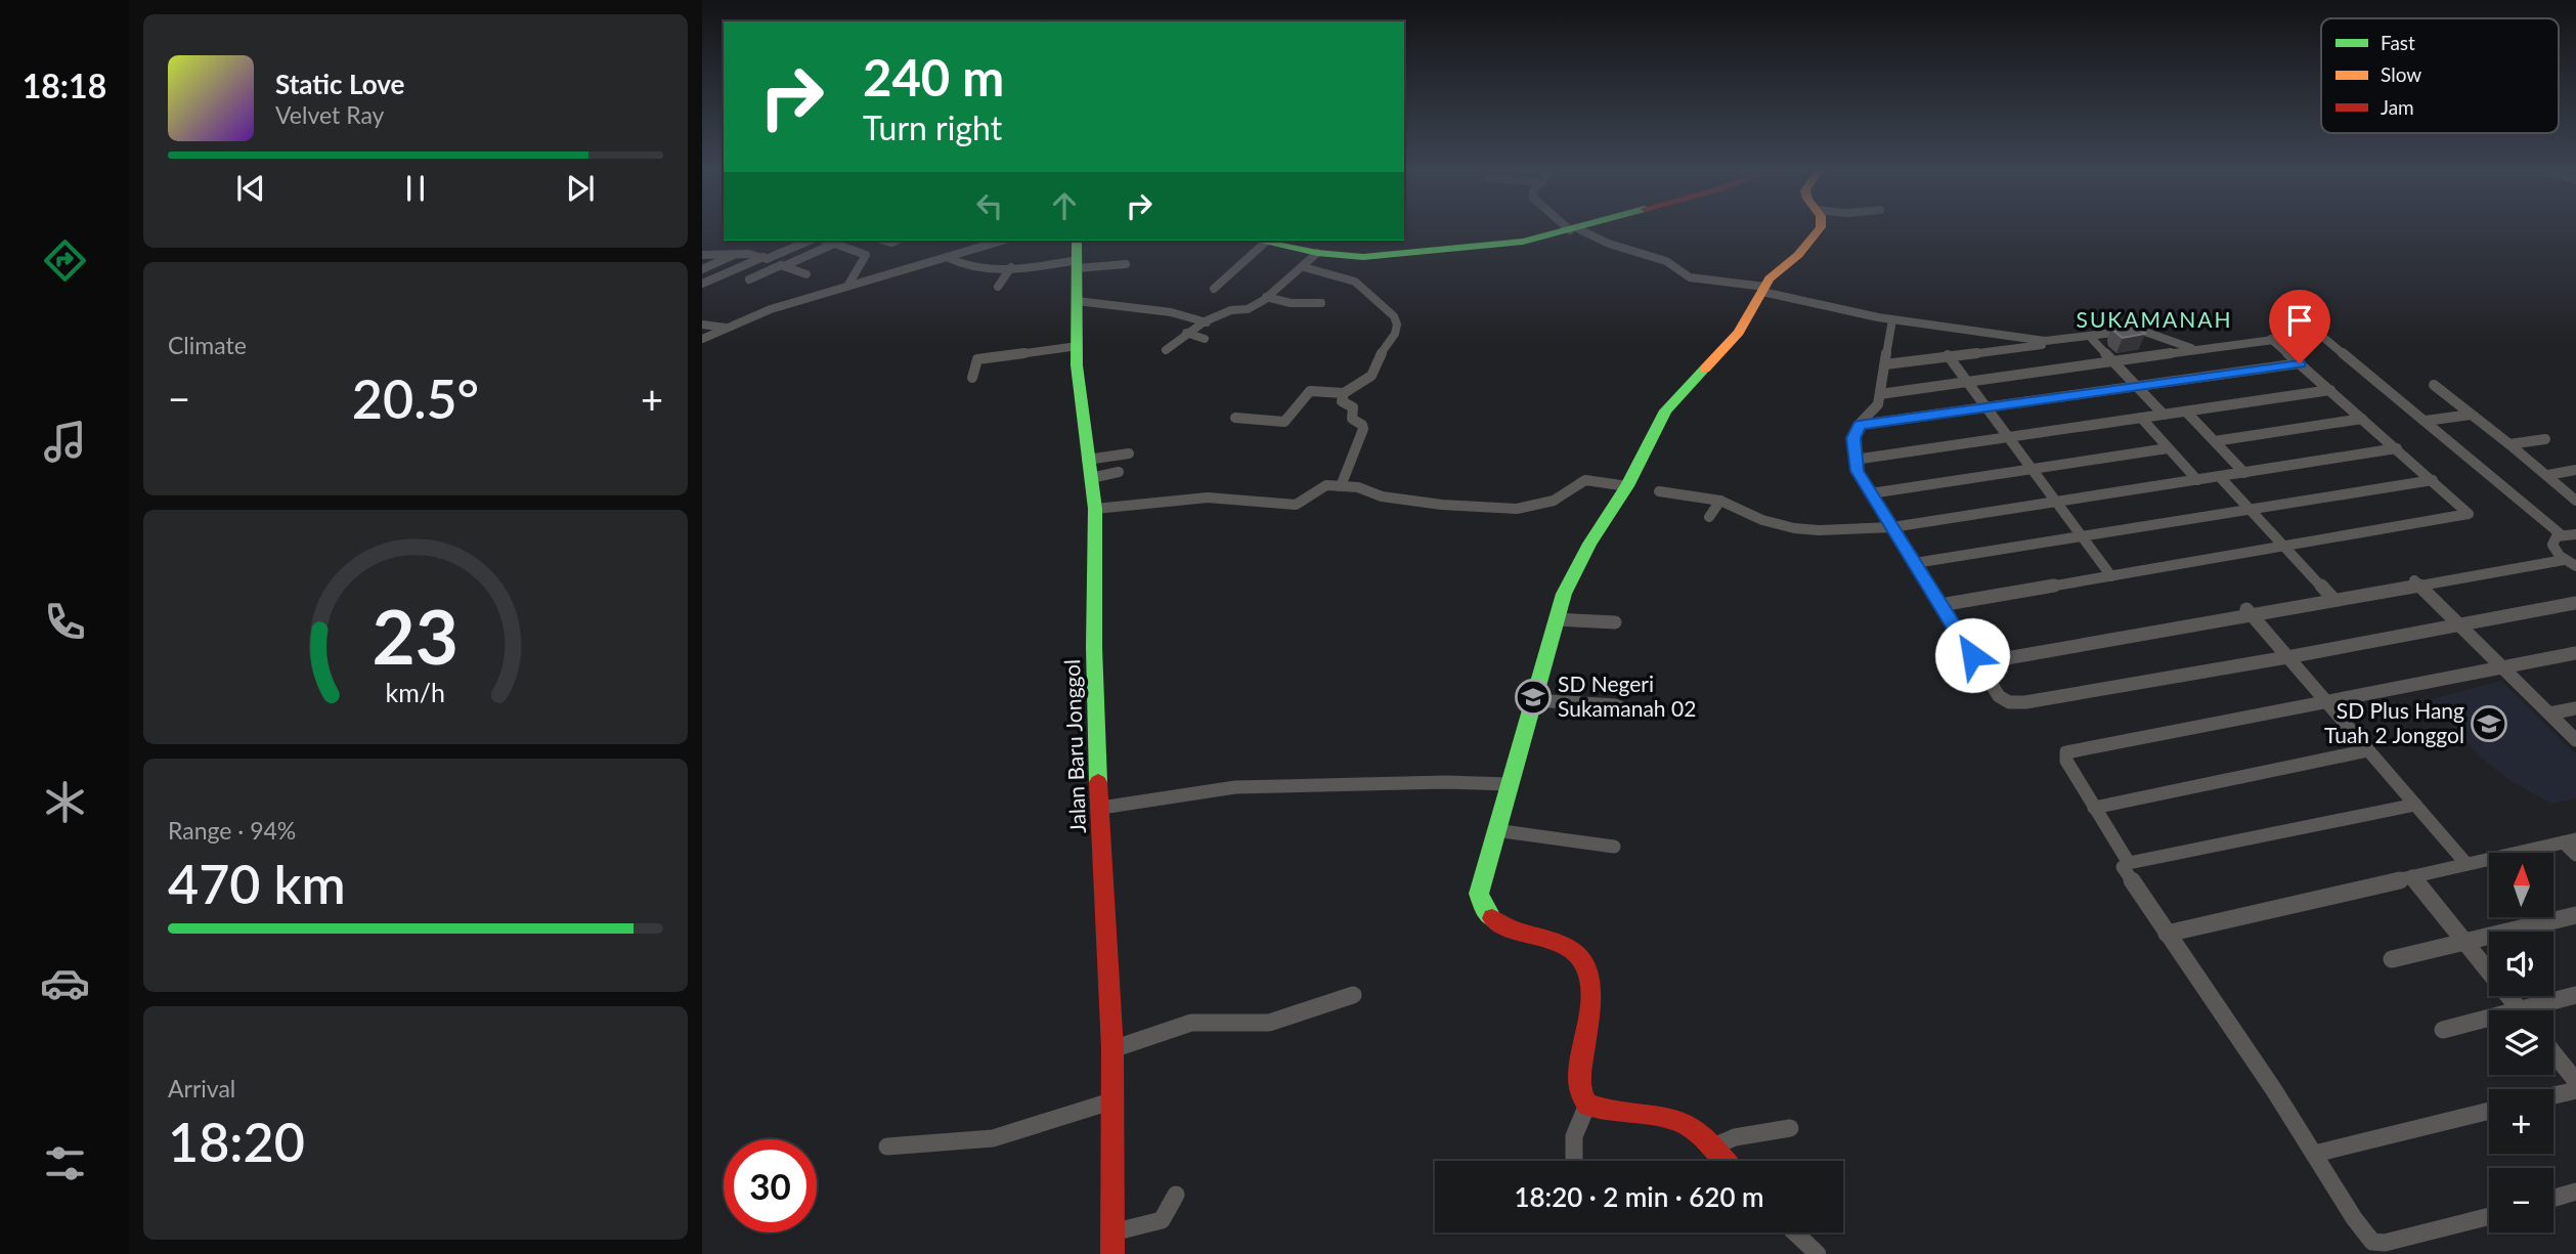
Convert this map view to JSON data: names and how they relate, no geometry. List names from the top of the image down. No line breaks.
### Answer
{"streets":{"main road":["Jalan Baru Jonggol"]},"districts":["SUKAMANAH"],"places":{"school or university":["SD Negeri Sukamanah 02","SD Plus Hang Tuah 2 Jonggol"]},"legend":["Fast","Slow","Jam"],"north":"top","page":{"tabs":"18:18","turn":["240 m","Turn right"],"song":["Static Love","Velvet Ray"],"tile":["Climate",["Range · 94%","470 km"],["Arrival","18:20"]],"heat":["−","20.5°","+"],"map_buttons":["+","−"],"limit":"30","trip":"18:20 · 2 min · 620 m","gauge":["23","km/h"]}}
